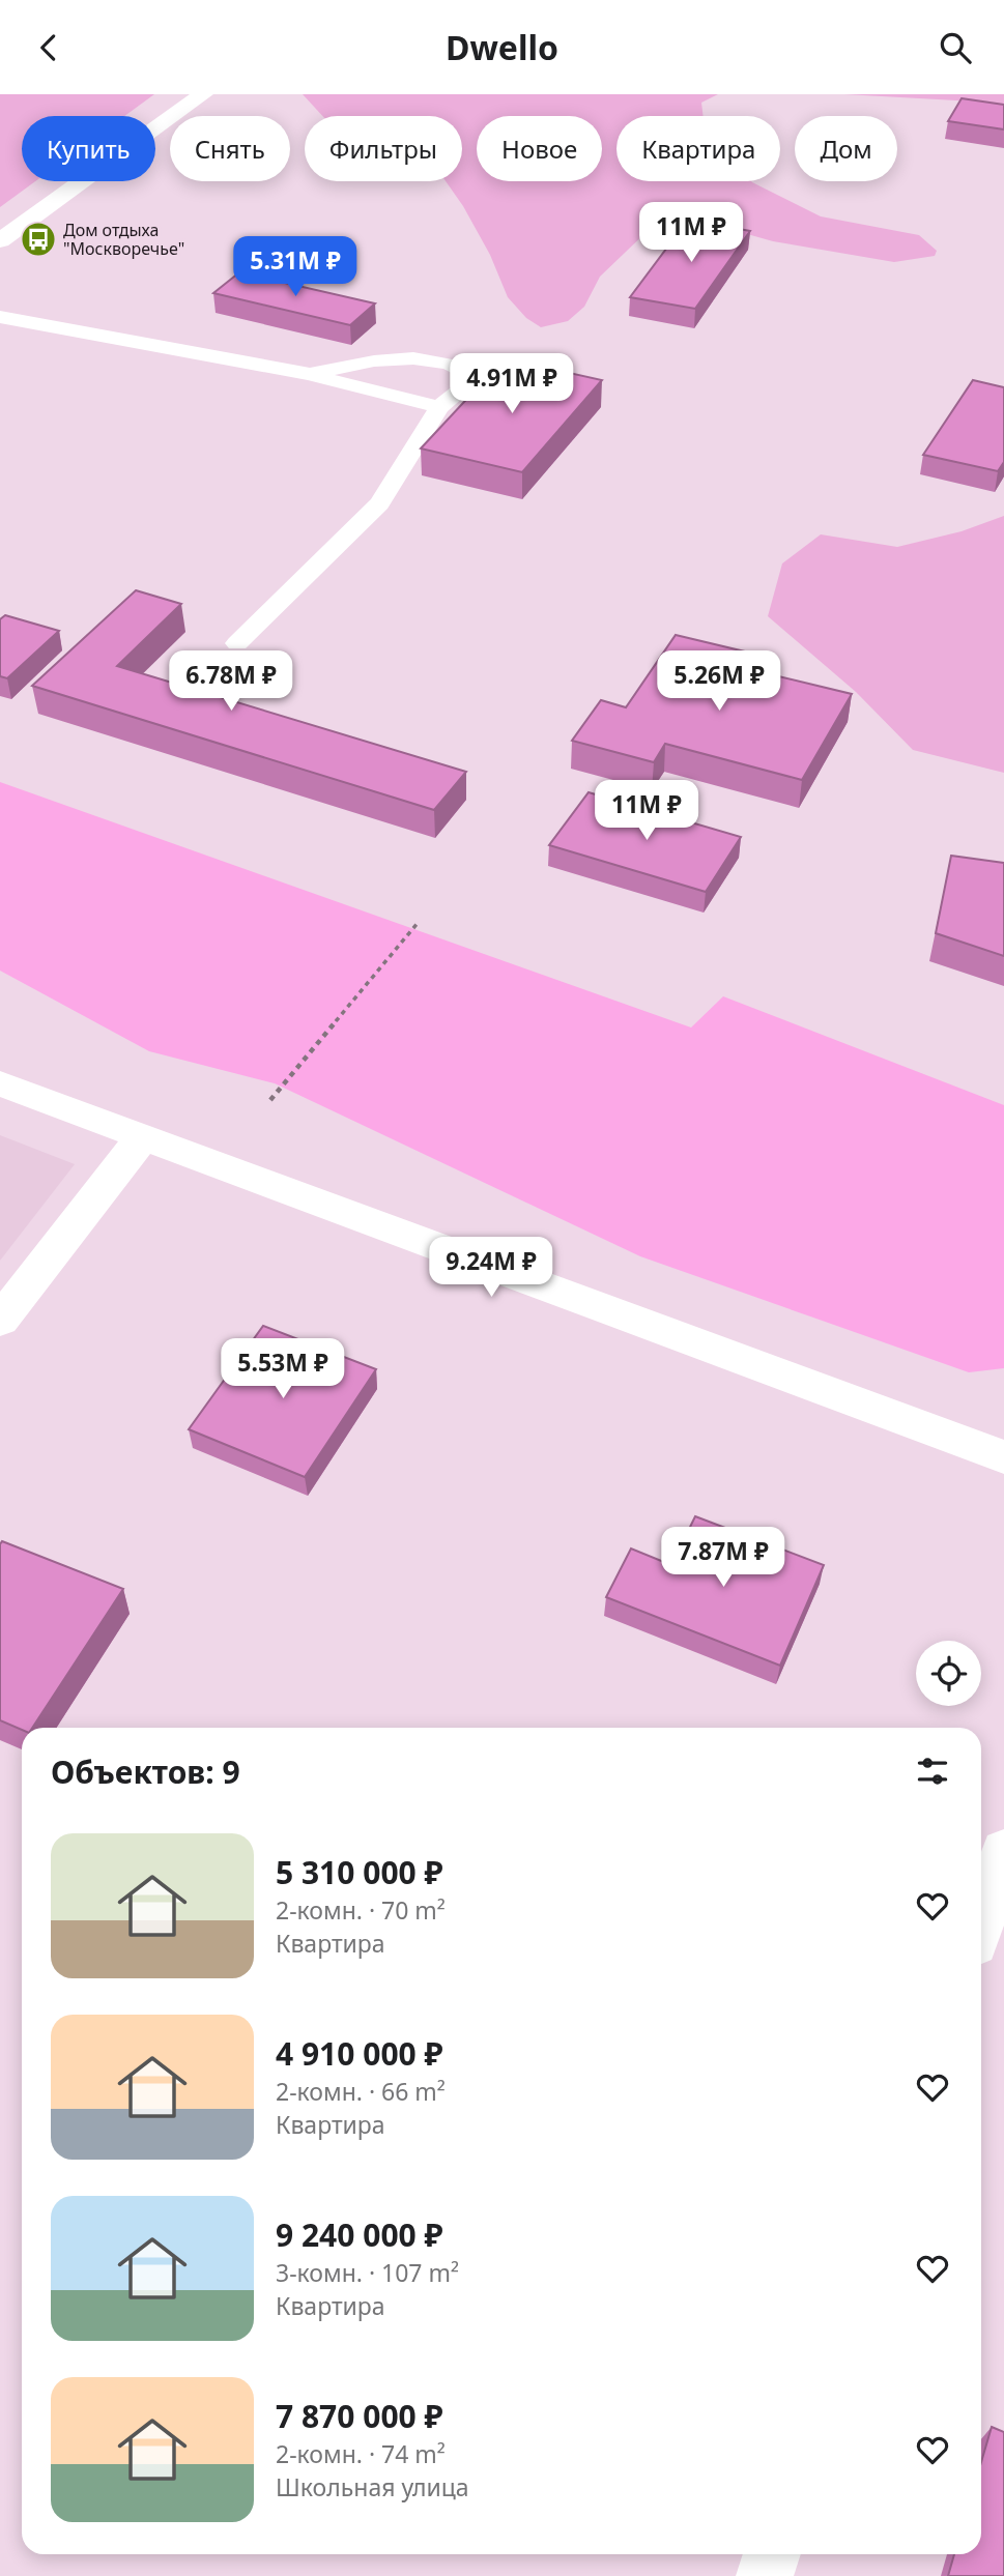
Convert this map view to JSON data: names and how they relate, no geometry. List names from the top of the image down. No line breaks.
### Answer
{"places":{"bus stop":["Дом отдыха \"Москворечье\""]},"page":{"header":"Dwello","chip":["Купить","Снять","Фильтры","Новое","Квартира","Дом"],"price":["11M ₽","5.31M ₽","4.91M ₽","6.78M ₽","5.26M ₽","11M ₽","9.24M ₽","5.53M ₽","7.87M ₽"],"heading":"Объектов: 9","list":[{"name":"5 310 000 ₽","note":"2-комн. · 70 m² · Квартира"},{"name":"4 910 000 ₽","note":"2-комн. · 66 m² · Квартира"},{"name":"9 240 000 ₽","note":"3-комн. · 107 m² · Квартира"},{"name":"7 870 000 ₽","note":"2-комн. · 74 m² · Школьная улица"}]}}
